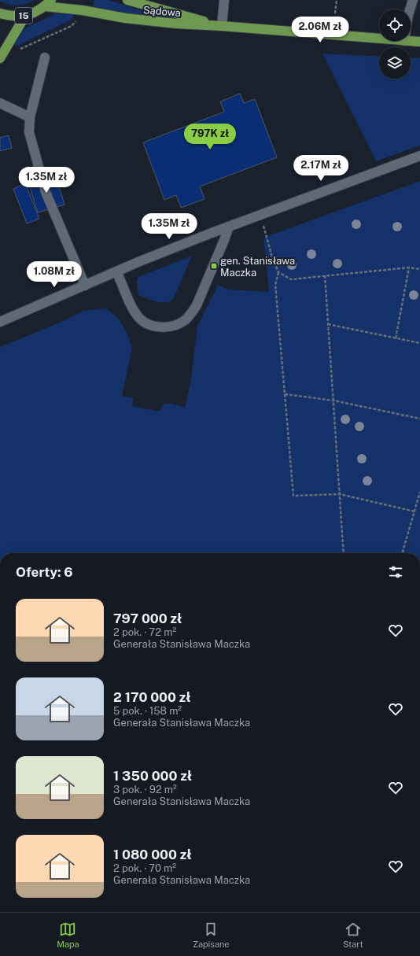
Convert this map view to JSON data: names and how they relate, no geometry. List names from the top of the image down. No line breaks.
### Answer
{"streets":{"main road":["Sądowa","15"]},"crossings":[["Sądowa","15"]],"places":{"transit":["gen. Stanisława Maczka"]},"page":{"price":["2.06M zł","797K zł","2.17M zł","1.35M zł","1.35M zł","1.08M zł"],"heading":"Oferty: 6","list":[{"name":"797 000 zł","note":"2 pok. · 72 m² · Generała Stanisława Maczka"},{"name":"2 170 000 zł","note":"5 pok. · 158 m² · Generała Stanisława Maczka"},{"name":"1 350 000 zł","note":"3 pok. · 92 m² · Generała Stanisława Maczka"},{"name":"1 080 000 zł","note":"2 pok. · 70 m² · Generała Stanisława Maczka"}],"tabs":["Mapa","Zapisane","Start"]}}
